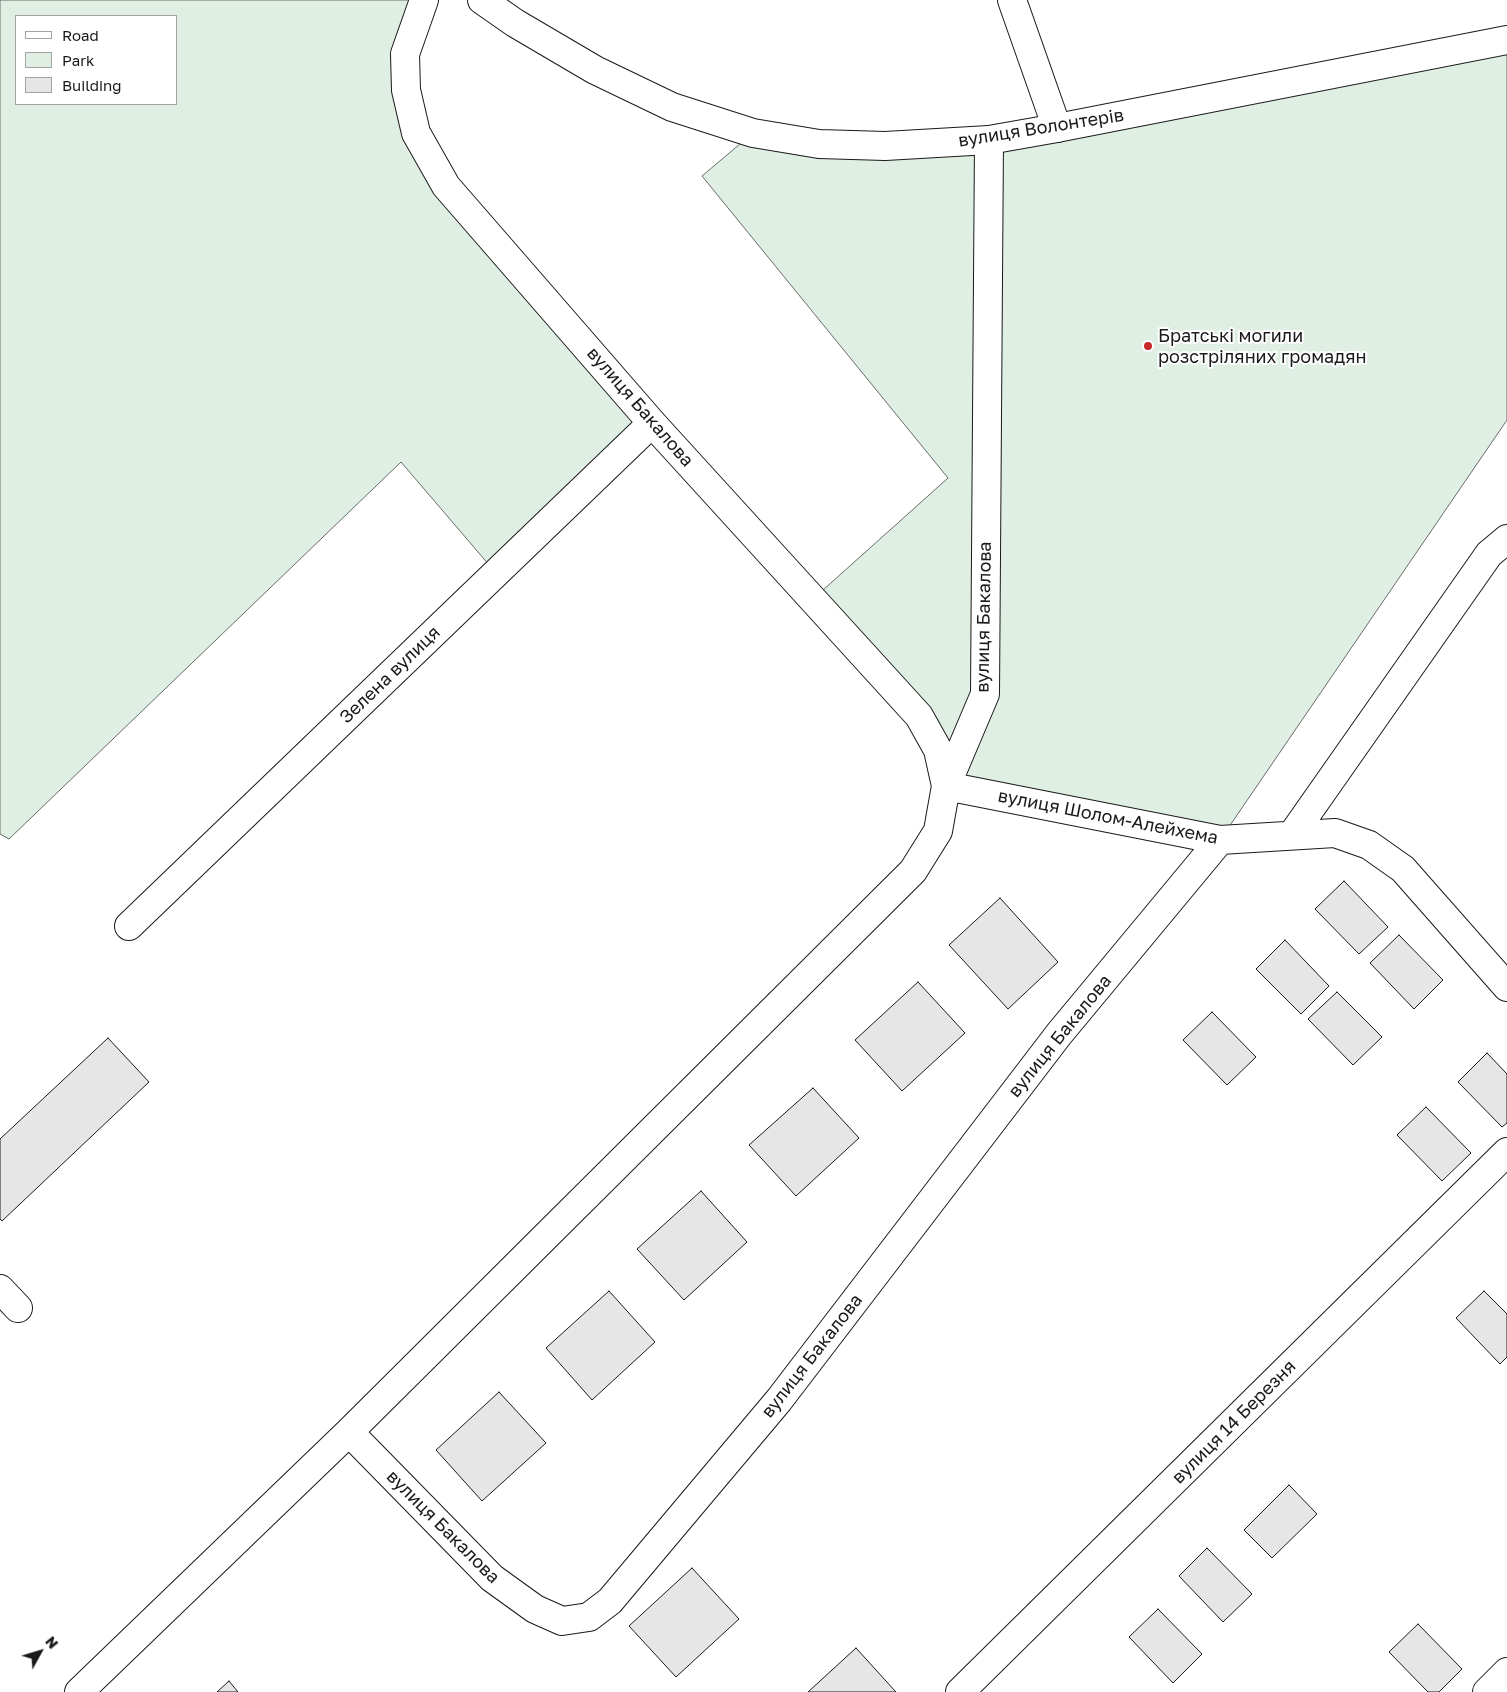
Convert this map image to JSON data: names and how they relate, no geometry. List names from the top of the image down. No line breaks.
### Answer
{"streets":{"street":["вулиця Волонтерів","вулиця Бакалова","Зелена вулиця","вулиця Шолом-Алейхема","вулиця 14 Березня"]},"crossings":[["вулиця Волонтерів","вулиця Бакалова"],["вулиця Бакалова","Зелена вулиця"],["вулиця Бакалова","вулиця Шолом-Алейхема"]],"places":["Братські могили розстріляних громадян"],"legend":["Road","Park","Building"],"north":"top right"}
